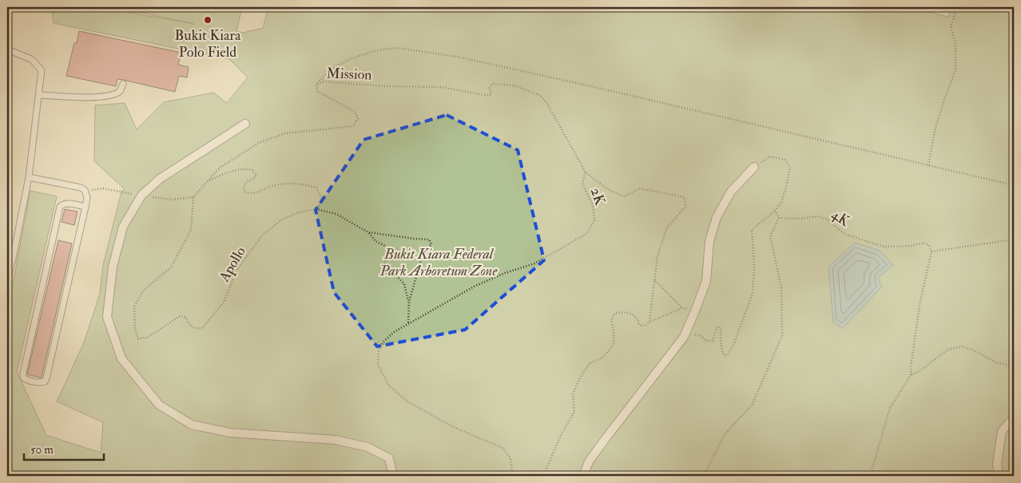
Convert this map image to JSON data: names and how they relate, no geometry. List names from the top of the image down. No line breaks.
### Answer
{"streets":{"path":["Mission","2K","4K","Apollo"]},"crossings":[["Mission","2K"],["Mission","Apollo"],["2K","Apollo"]],"parks":["Bukit Kiara Federal Park Arboretum Zone"],"places":["Bukit Kiara Polo Field"],"scale_bar":"50 m"}
